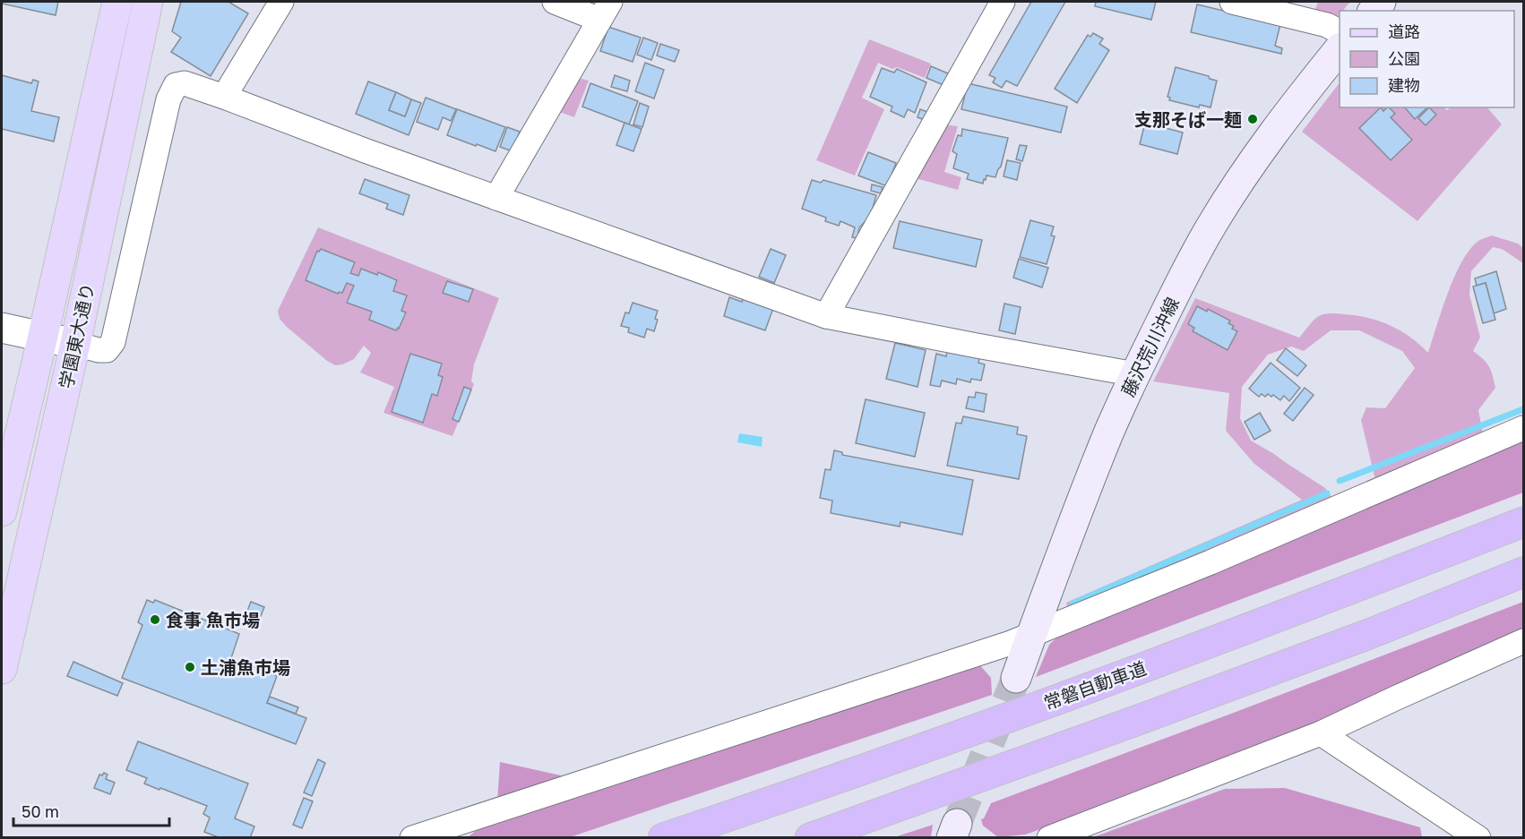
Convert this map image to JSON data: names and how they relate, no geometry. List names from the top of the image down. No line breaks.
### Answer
{"streets":{"highway":["常磐自動車道"],"main road":["学園東大通り","藤沢荒川沖線"]},"places":["支那そば一麺","食事 魚市場","土浦魚市場"],"legend":["道路","公園","建物"],"scale_bar":"50 m"}
